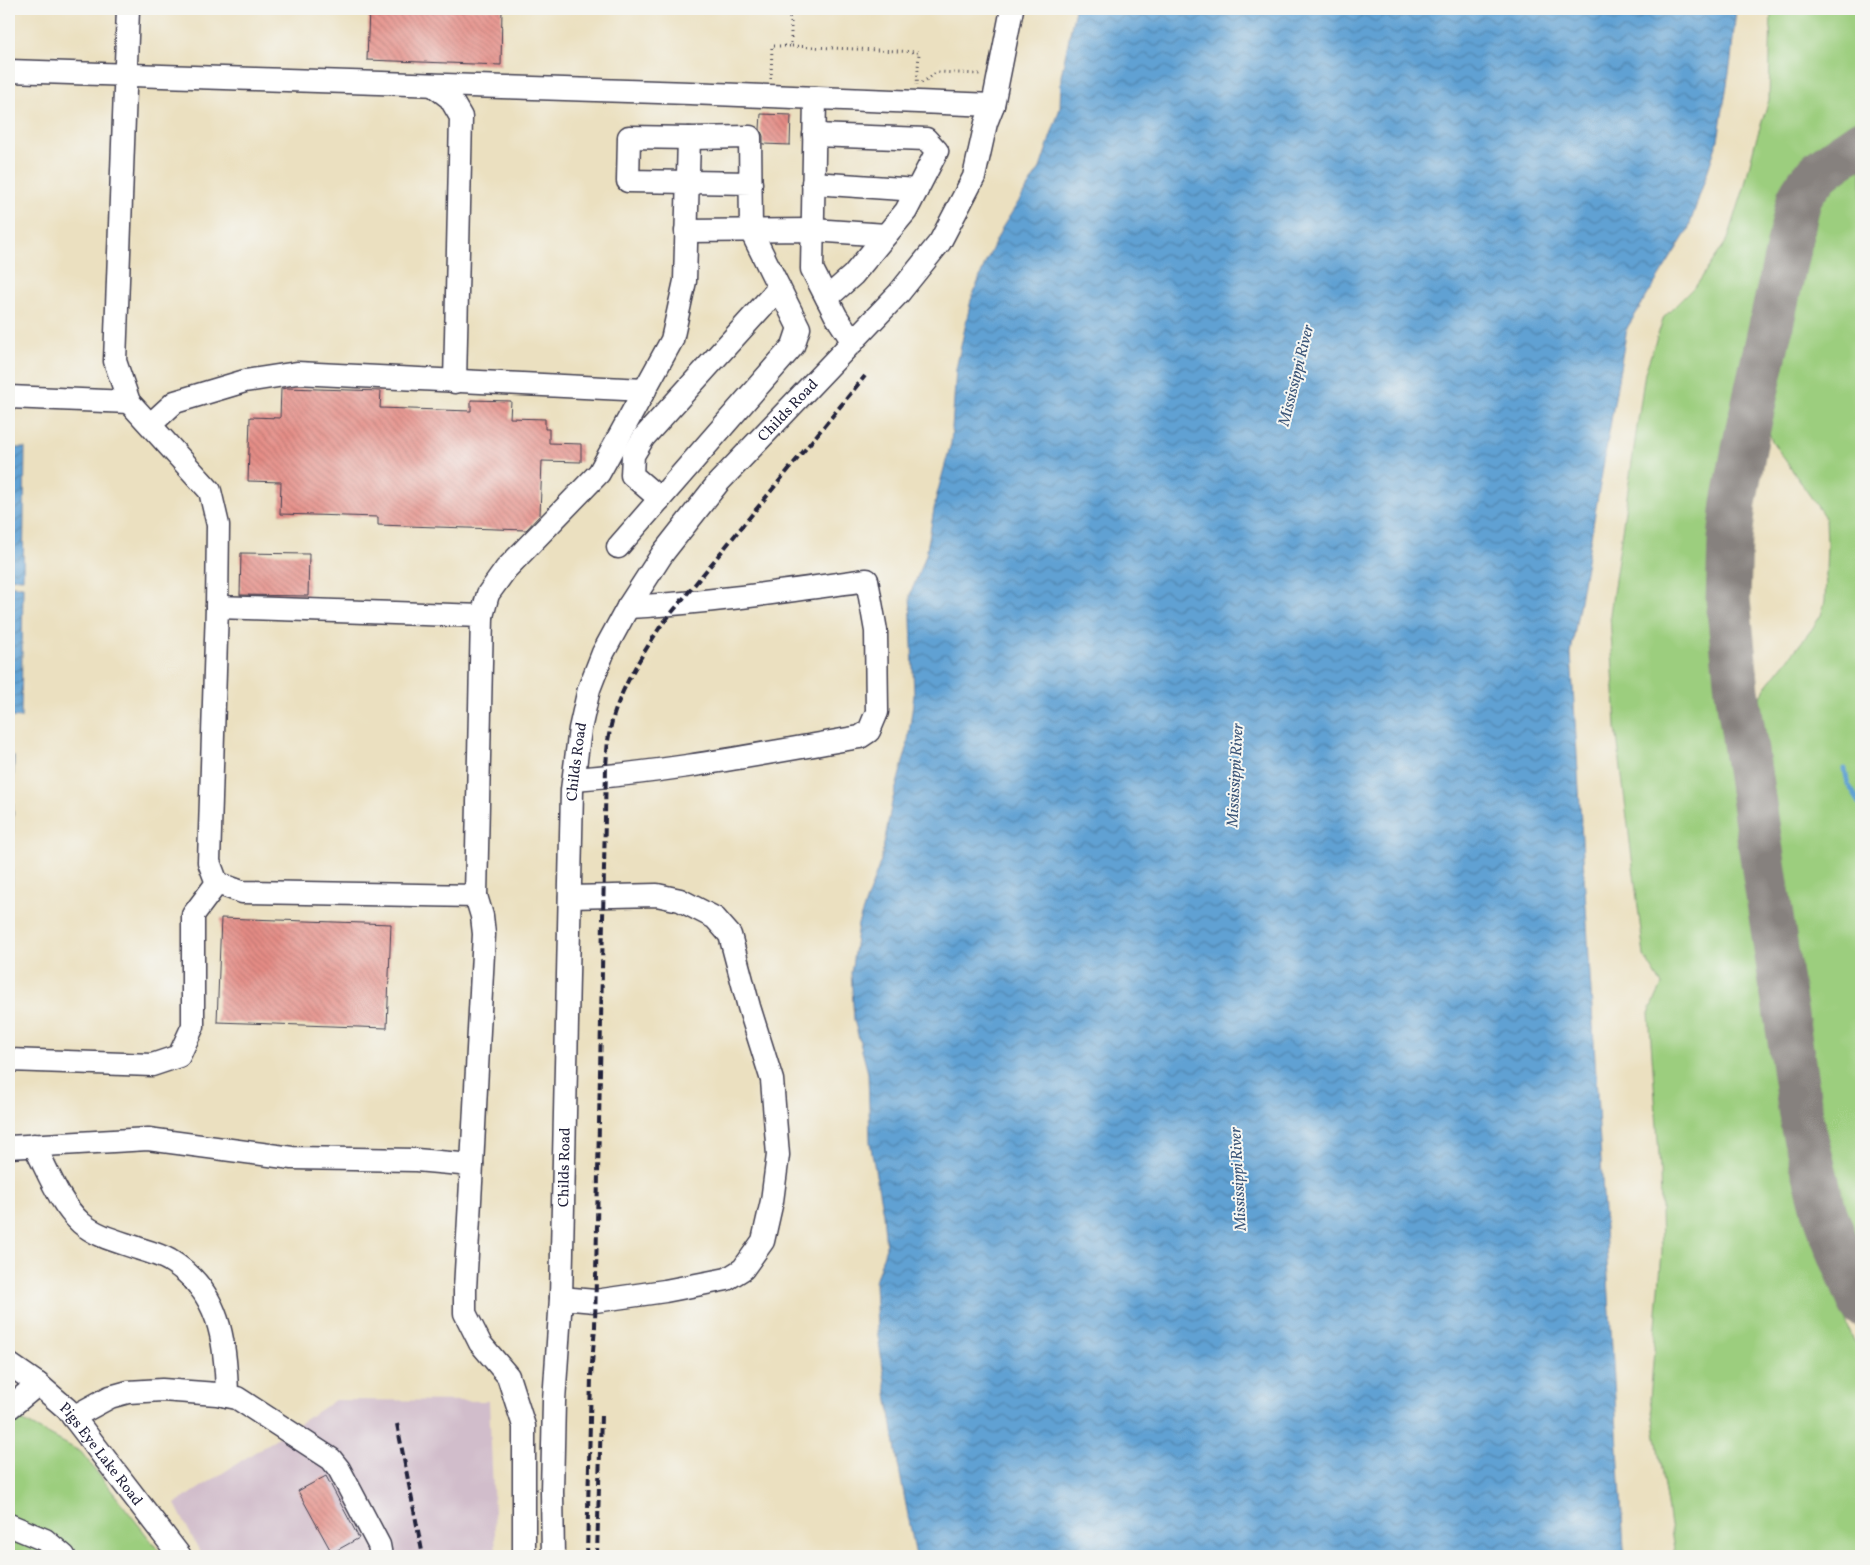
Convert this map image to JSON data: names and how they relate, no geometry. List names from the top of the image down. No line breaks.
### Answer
{"streets":{"street":["Childs Road","Pigs Eye Lake Road"]},"water":["Mississippi River"]}
